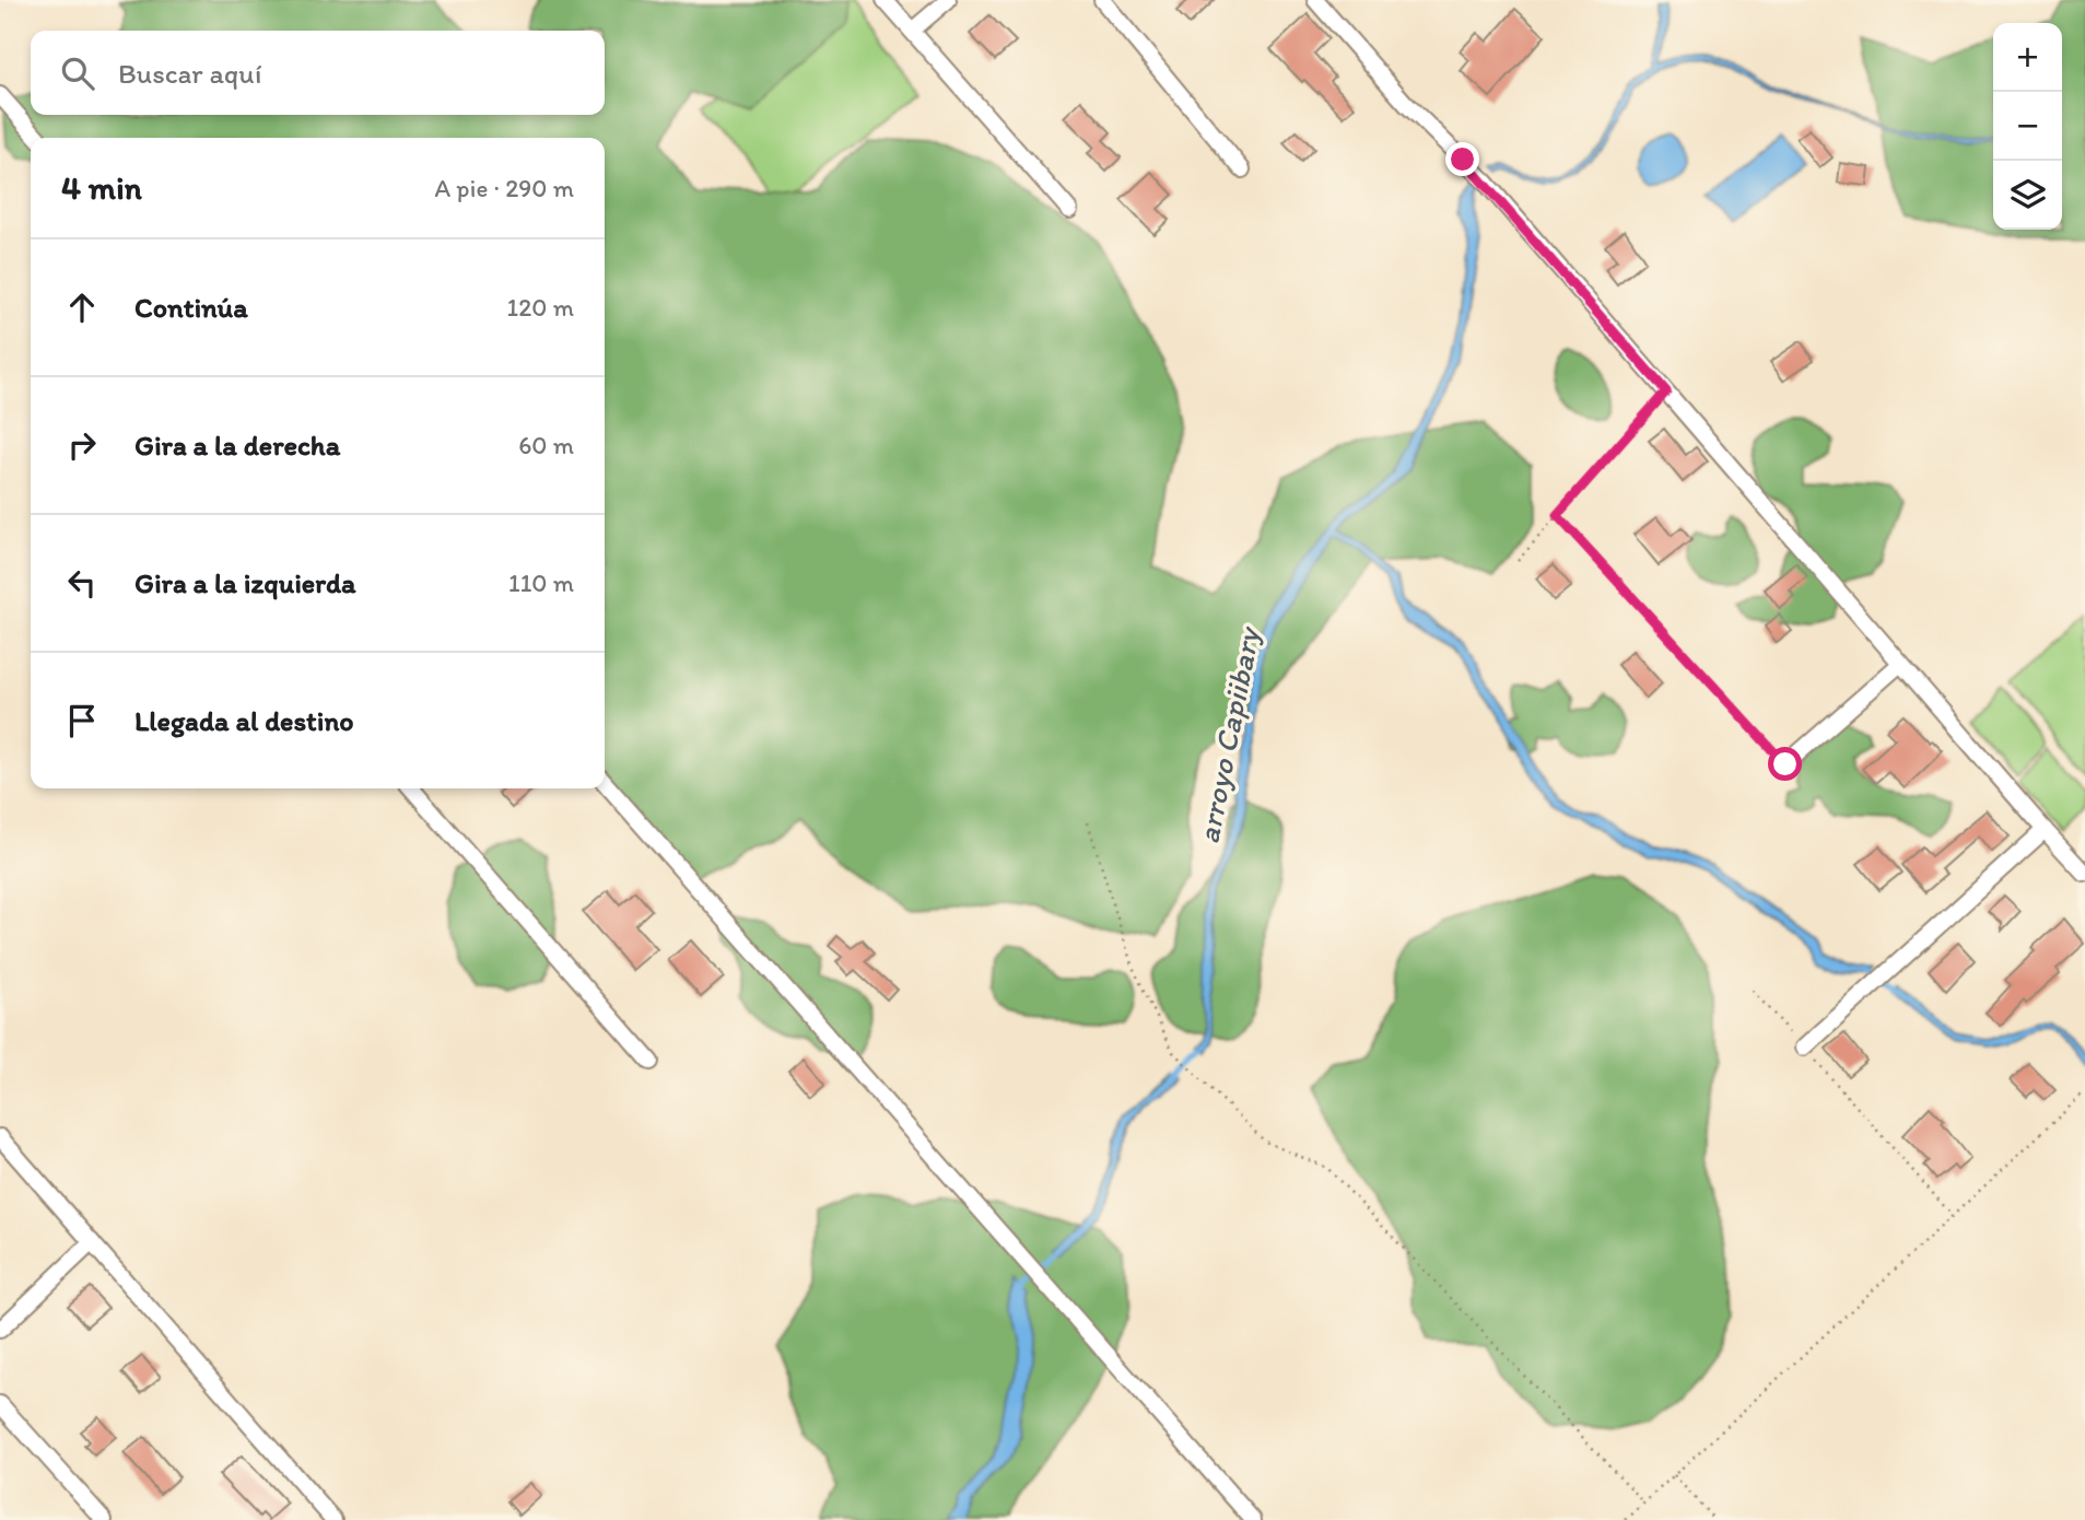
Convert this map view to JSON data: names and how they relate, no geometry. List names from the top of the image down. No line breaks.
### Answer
{"water":["arroyo Capiibary"],"page":{"map_buttons":["+","−"],"search":"Buscar aquí","heading":["4 min","A pie · 290 m"],"list":[["Continúa","120 m"],["Gira a la derecha","60 m"],["Gira a la izquierda","110 m"],"Llegada al destino"]}}
